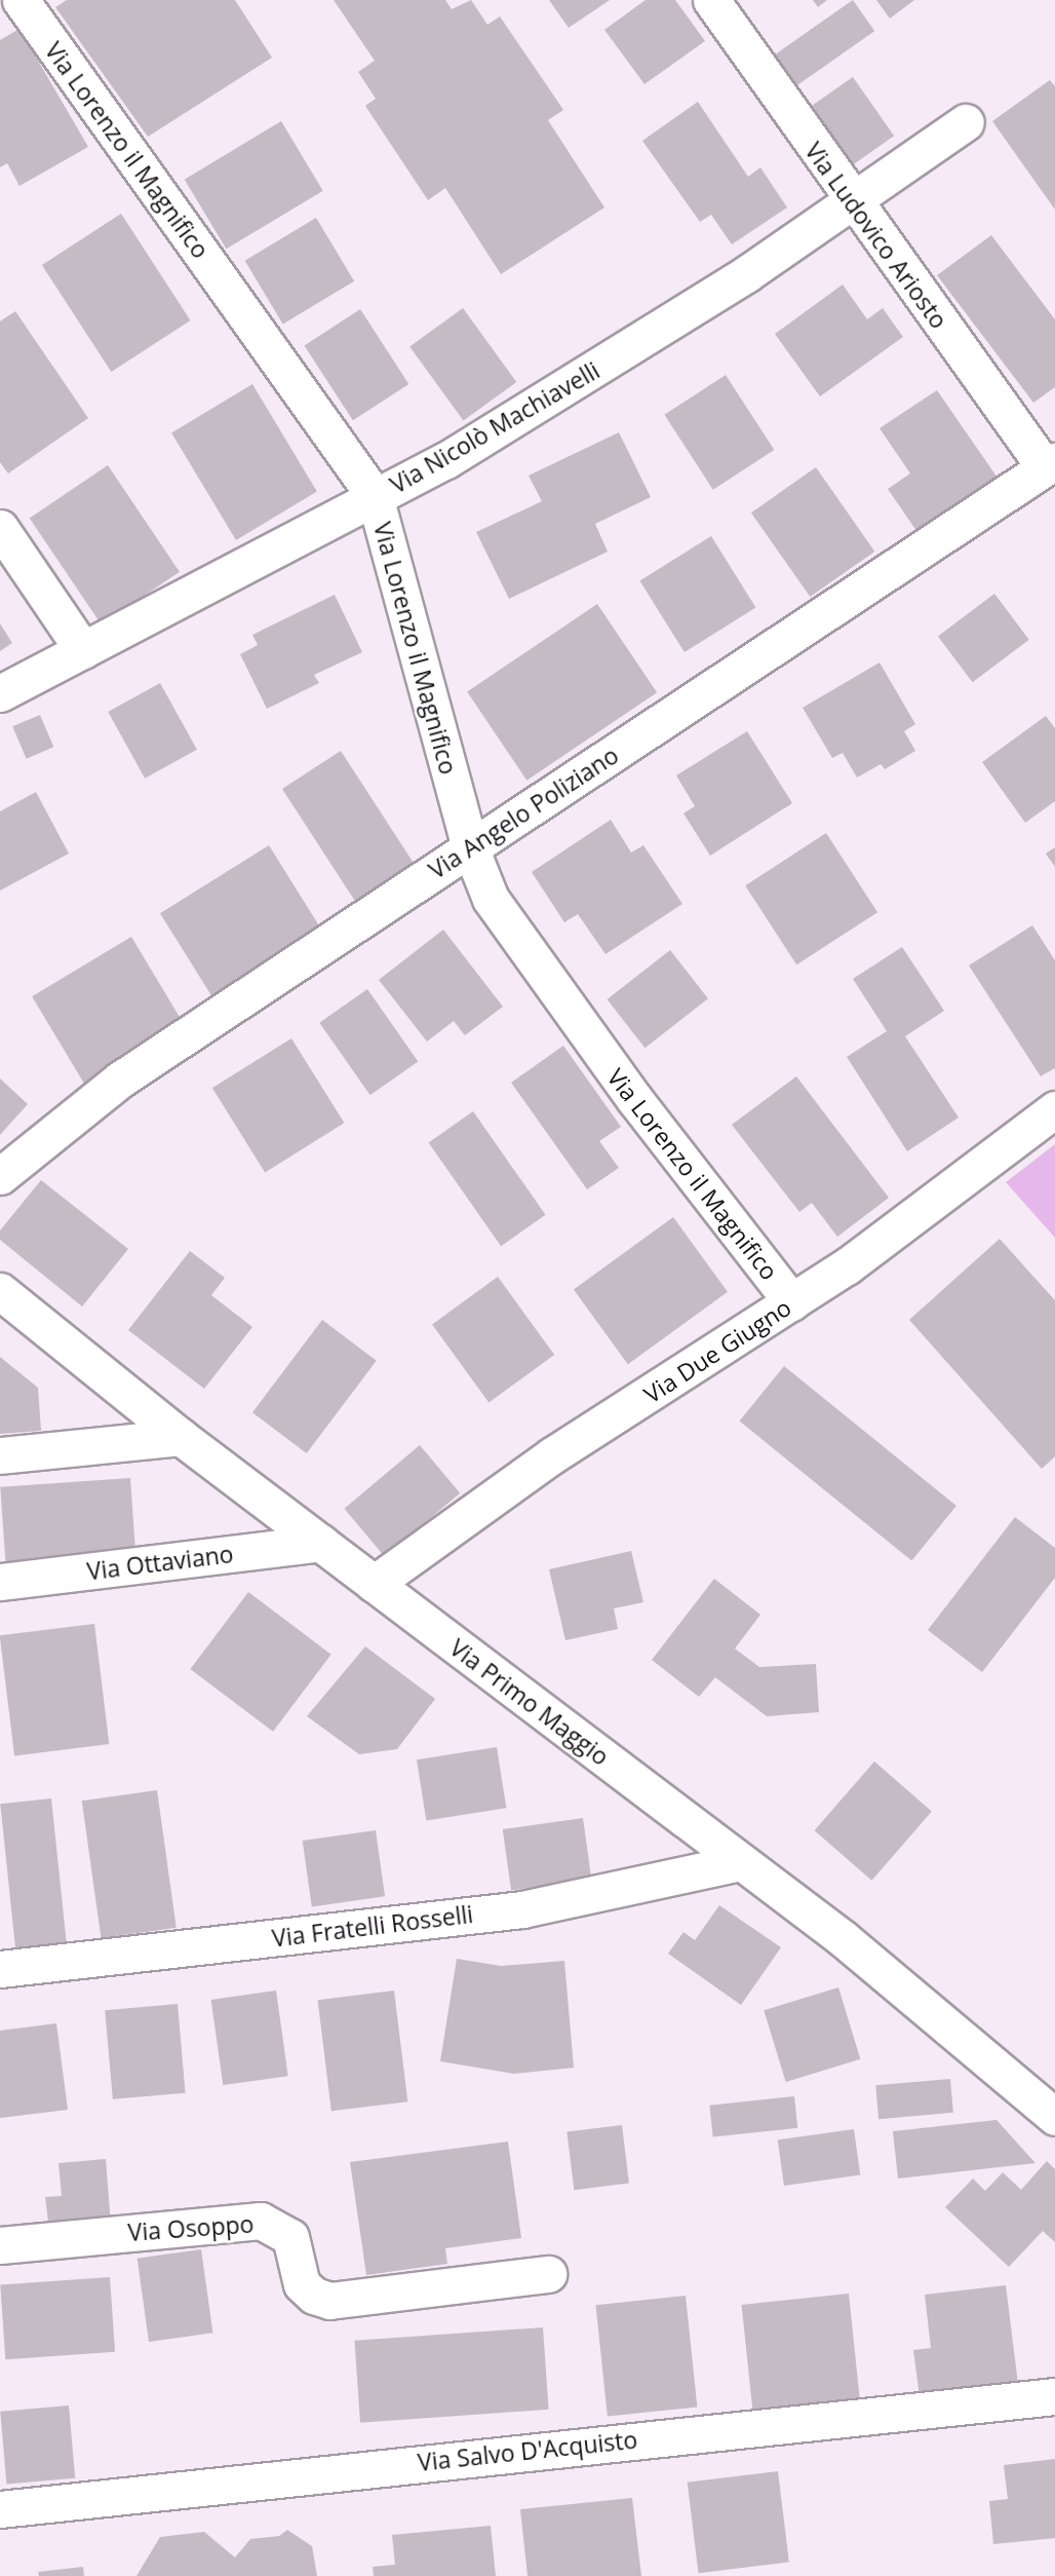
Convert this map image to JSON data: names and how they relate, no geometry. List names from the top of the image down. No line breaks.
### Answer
{"streets":{"street":["Via Lorenzo il Magnifico","Via Ludovico Ariosto","Via Nicolò Machiavelli","Via Angelo Poliziano","Via Due Giugno","Via Ottaviano","Via Primo Maggio","Via Fratelli Rosselli","Via Osoppo","Via Salvo D'Acquisto"]},"crossings":[["Via Lorenzo il Magnifico","Via Nicolò Machiavelli"],["Via Lorenzo il Magnifico","Via Angelo Poliziano"],["Via Lorenzo il Magnifico","Via Due Giugno"],["Via Ludovico Ariosto","Via Nicolò Machiavelli"],["Via Ludovico Ariosto","Via Angelo Poliziano"],["Via Due Giugno","Via Primo Maggio"],["Via Ottaviano","Via Primo Maggio"],["Via Primo Maggio","Via Fratelli Rosselli"]]}
